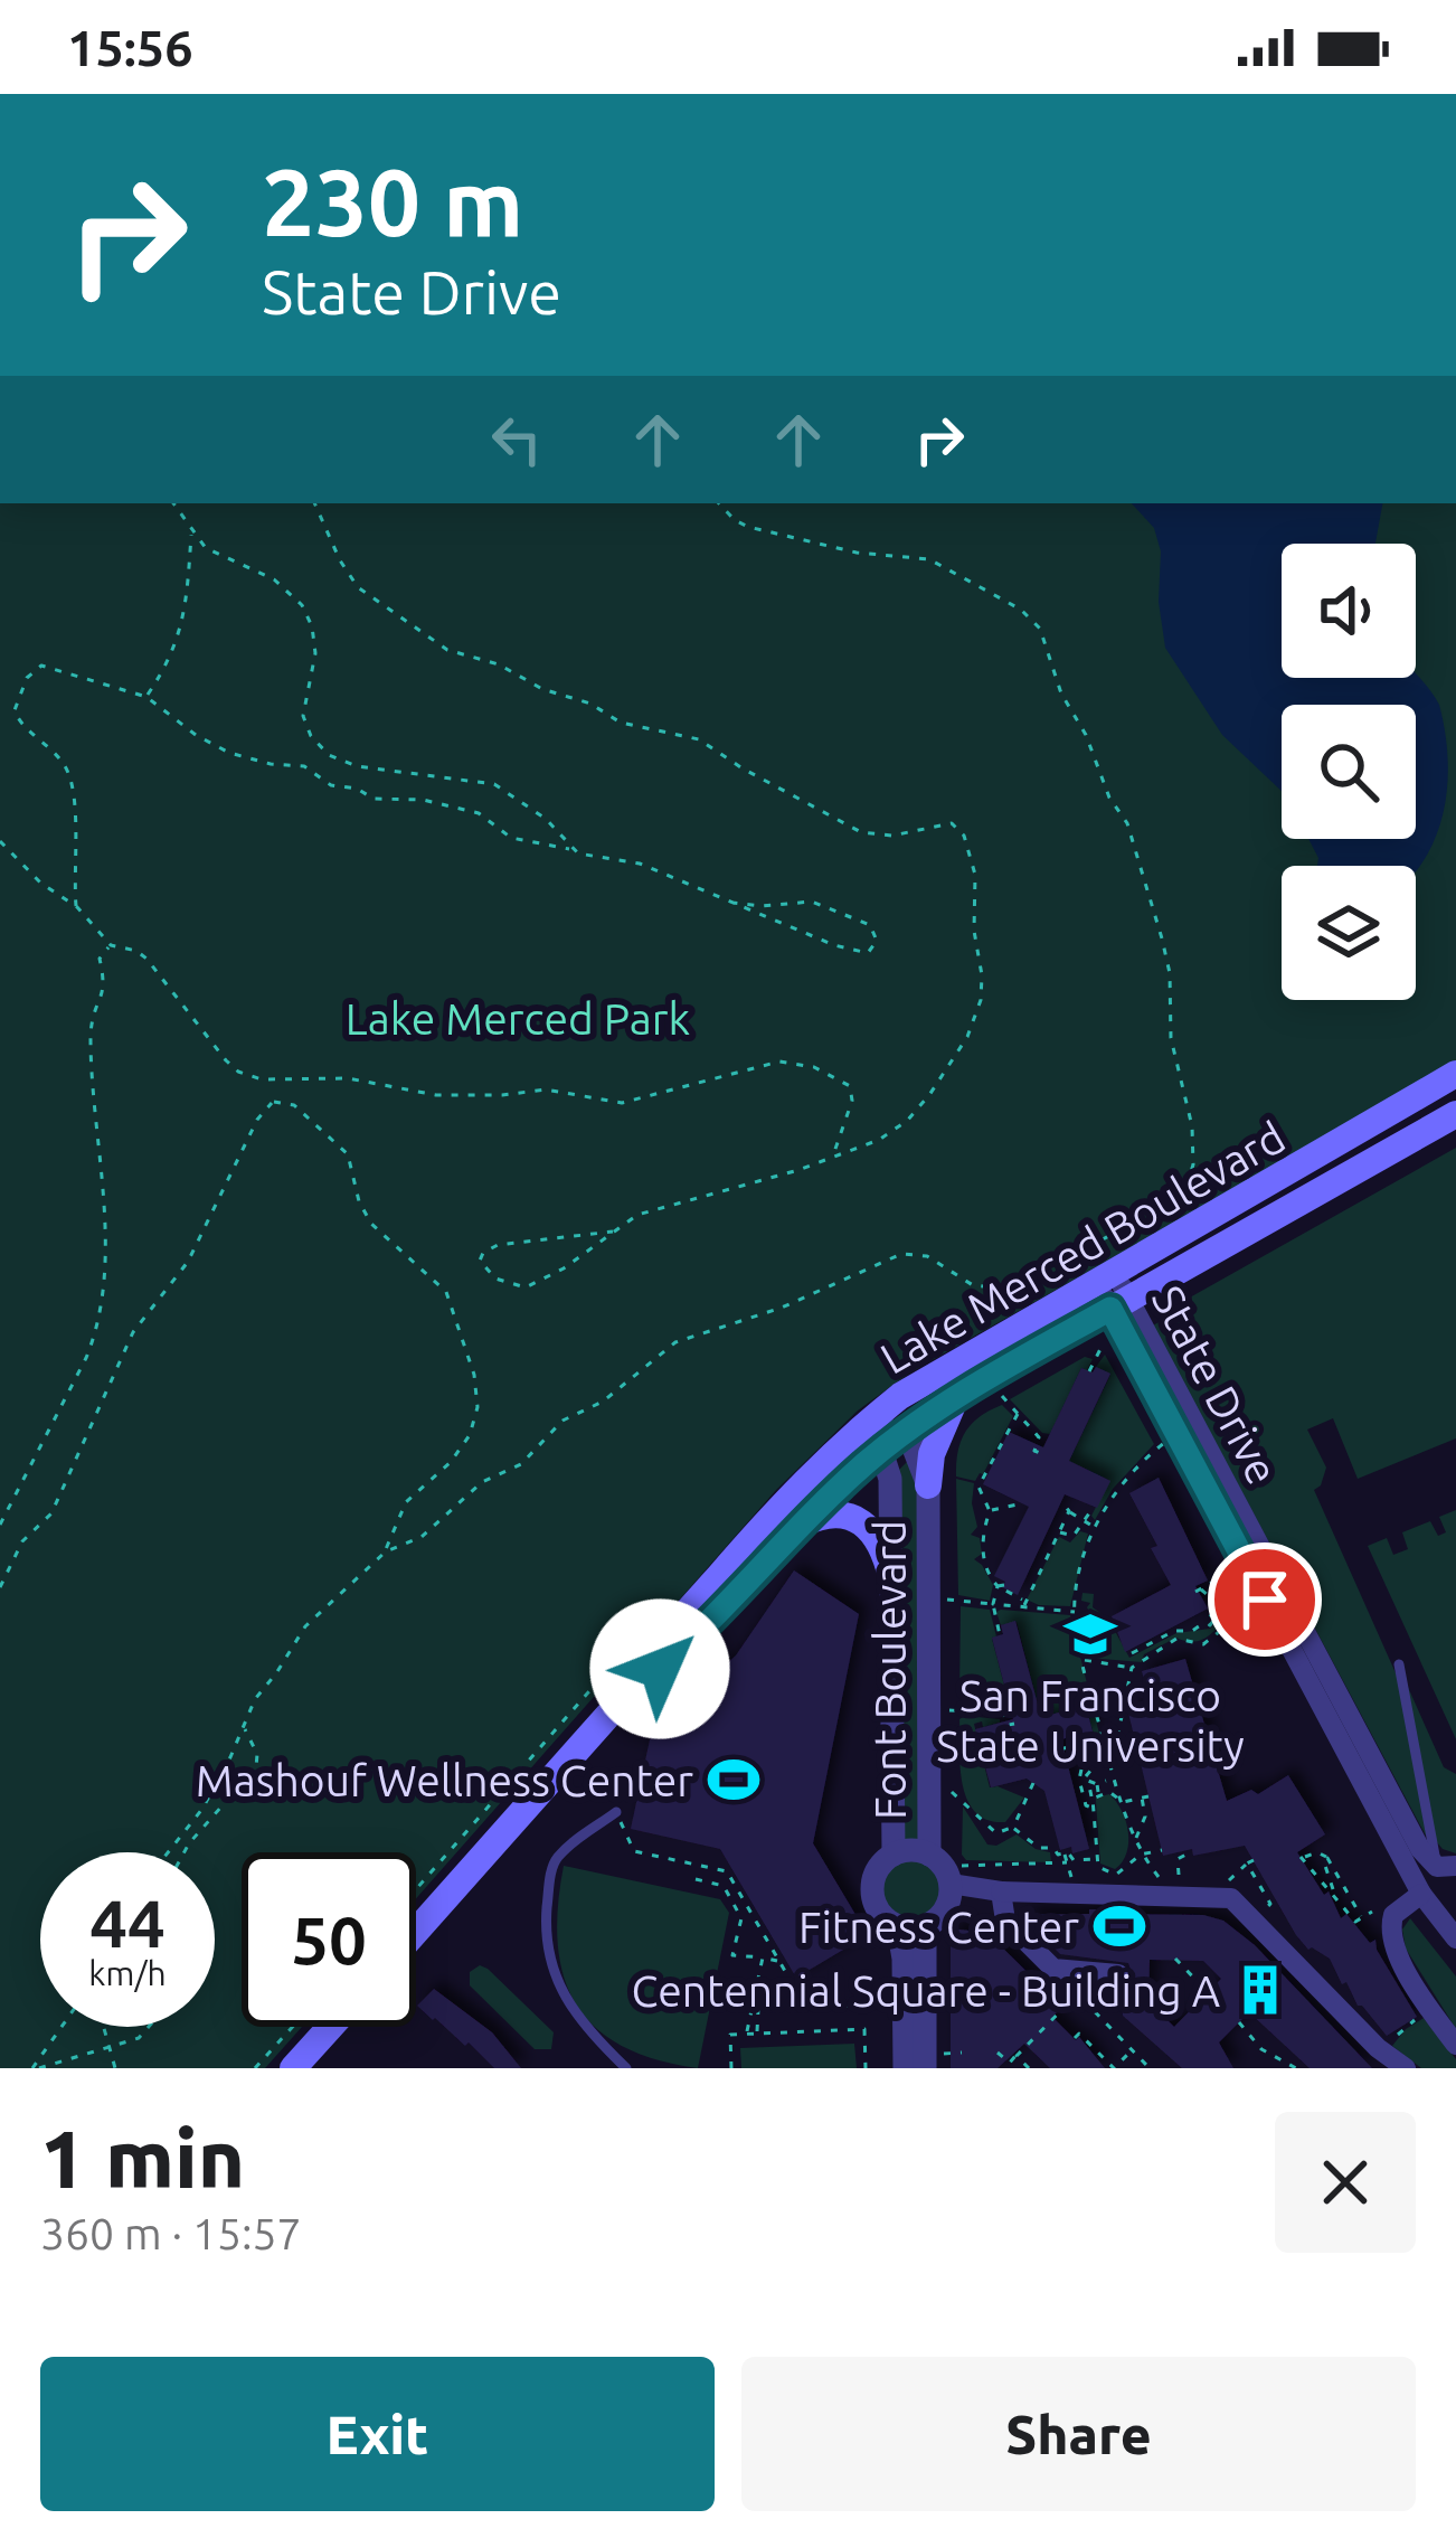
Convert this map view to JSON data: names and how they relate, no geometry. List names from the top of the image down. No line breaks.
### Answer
{"streets":{"main road":["Lake Merced Boulevard"],"street":["State Drive","Font Boulevard"]},"crossings":[["Lake Merced Boulevard","State Drive"],["Lake Merced Boulevard","Font Boulevard"]],"parks":["Lake Merced Park"],"places":{"school or university":["San Francisco State University"],"sports":["Mashouf Wellness Center","Fitness Center"],"building":["Centennial Square - Building A"]},"page":{"status":"15:56","turn":["230 m","State Drive"],"speed":"44 km/h","limit":"50","heading":["1 min","360 m · 15:57"],"buttons":["Exit","Share"]}}
